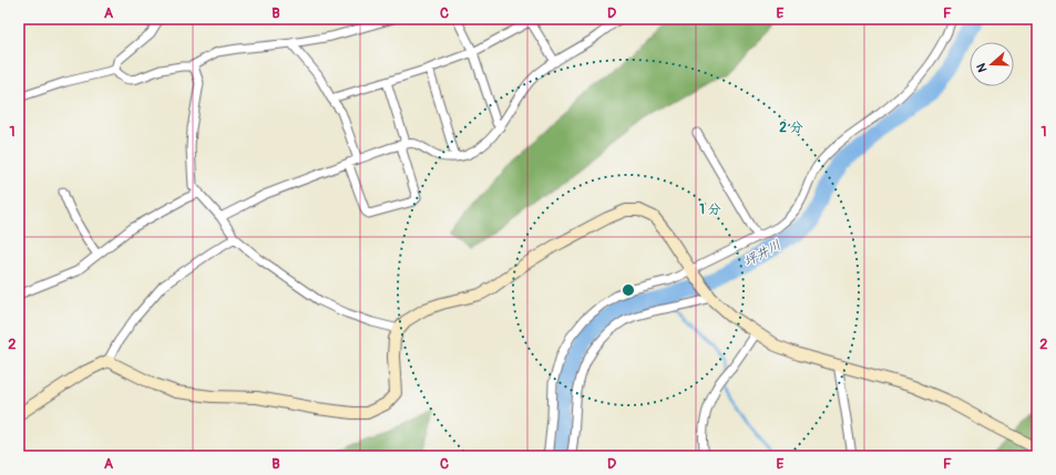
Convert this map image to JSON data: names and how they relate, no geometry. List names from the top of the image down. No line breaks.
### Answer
{"water":["坪井川"],"north":"left","grid":{"columns":["A","B","C","D","E","F"],"rows":["1","2"]},"rings":["2 分","1 分"]}
